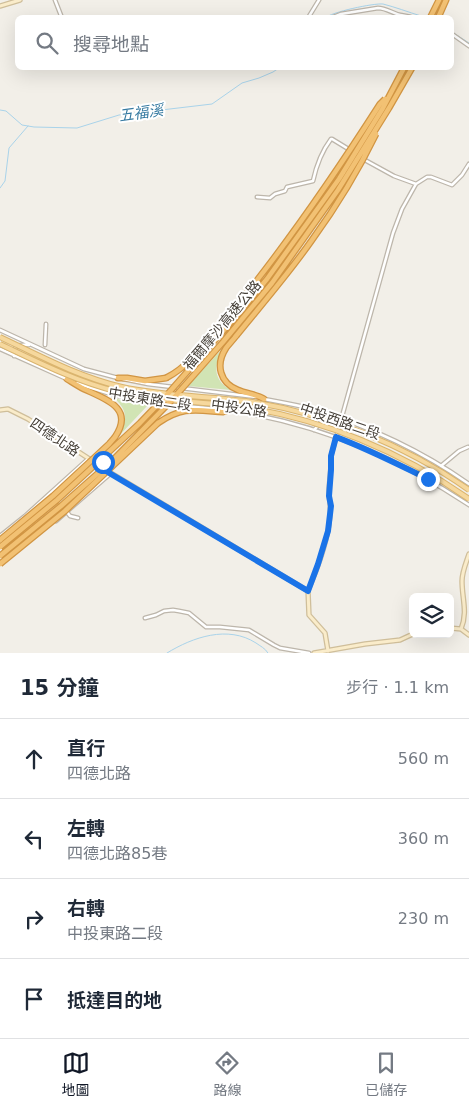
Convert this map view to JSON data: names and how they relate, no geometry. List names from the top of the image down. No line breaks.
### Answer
{"streets":{"highway":["福爾摩沙高速公路"],"main road":["中投公路"],"street":["中投東路二段","中投西路二段","四德北路"]},"water":["五福溪"],"page":{"search":"搜尋地點","heading":["15 分鐘","步行 · 1.1 km"],"list":[["直行","四德北路","560 m"],["左轉","四德北路85巷","360 m"],["右轉","中投東路二段","230 m"],"抵達目的地"],"nav":["地圖","路線","已儲存"]}}
